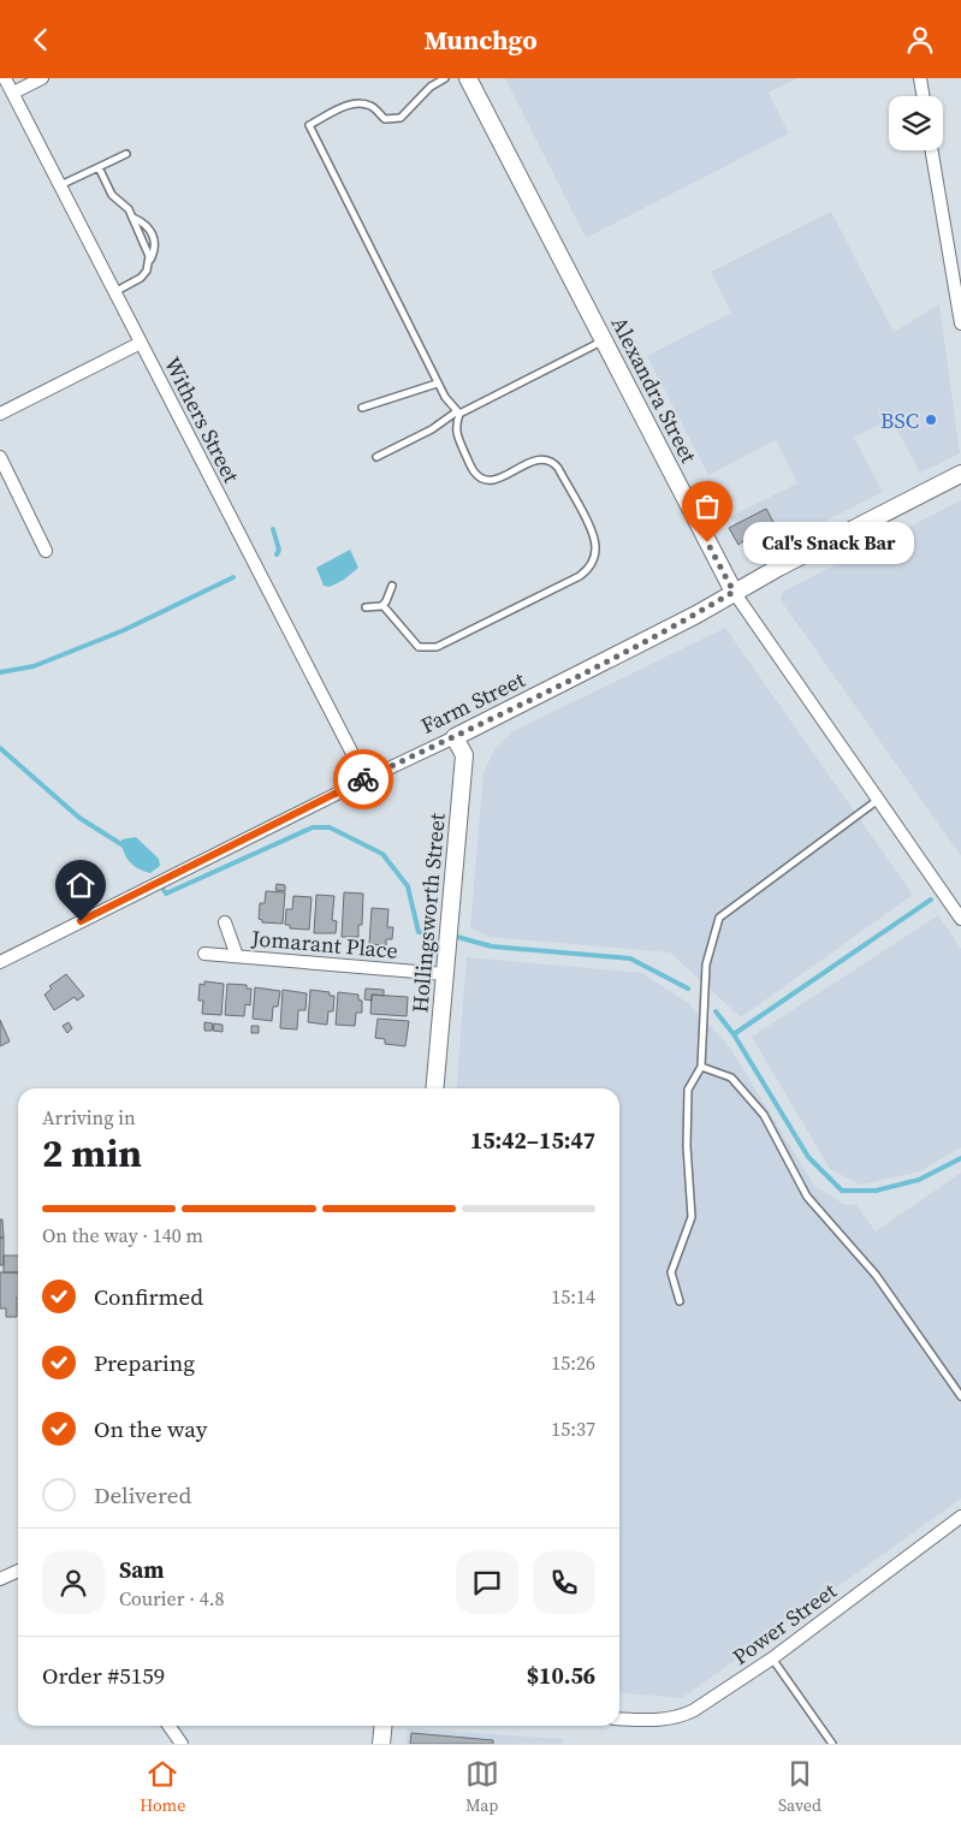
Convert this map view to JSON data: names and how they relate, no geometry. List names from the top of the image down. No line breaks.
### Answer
{"streets":{"street":["Alexandra Street","Withers Street","Farm Street","Hollingsworth Street","Jomarant Place","Power Street"]},"crossings":[["Alexandra Street","Farm Street"],["Withers Street","Farm Street"],["Farm Street","Hollingsworth Street"],["Hollingsworth Street","Jomarant Place"]],"places":["BSC","Cal's Snack Bar"],"page":{"header":"Munchgo","bubble":"Cal's Snack Bar","heading":["2 min","Arriving in","15:42–15:47"],"panel":["Sam","Courier · 4.8","Order #5159","$10.56"],"bar":"On the way · 140 m","list":[["Confirmed","15:14"],["Preparing","15:26"],["On the way","15:37"],"Delivered"],"tabs":["Home","Map","Saved"]}}
